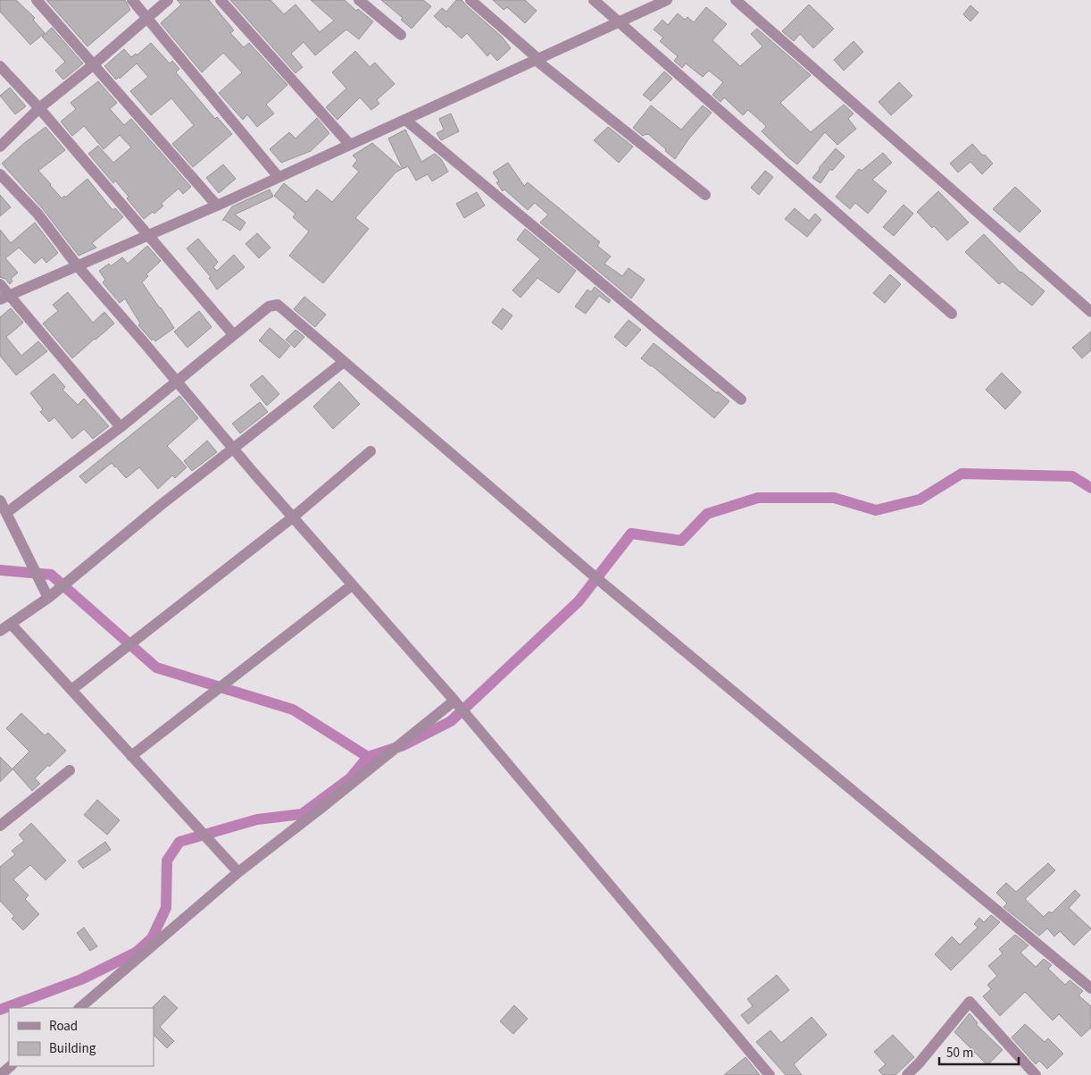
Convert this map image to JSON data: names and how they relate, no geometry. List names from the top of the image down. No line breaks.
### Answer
{"legend":["Road","Building"],"scale_bar":"50 m"}
